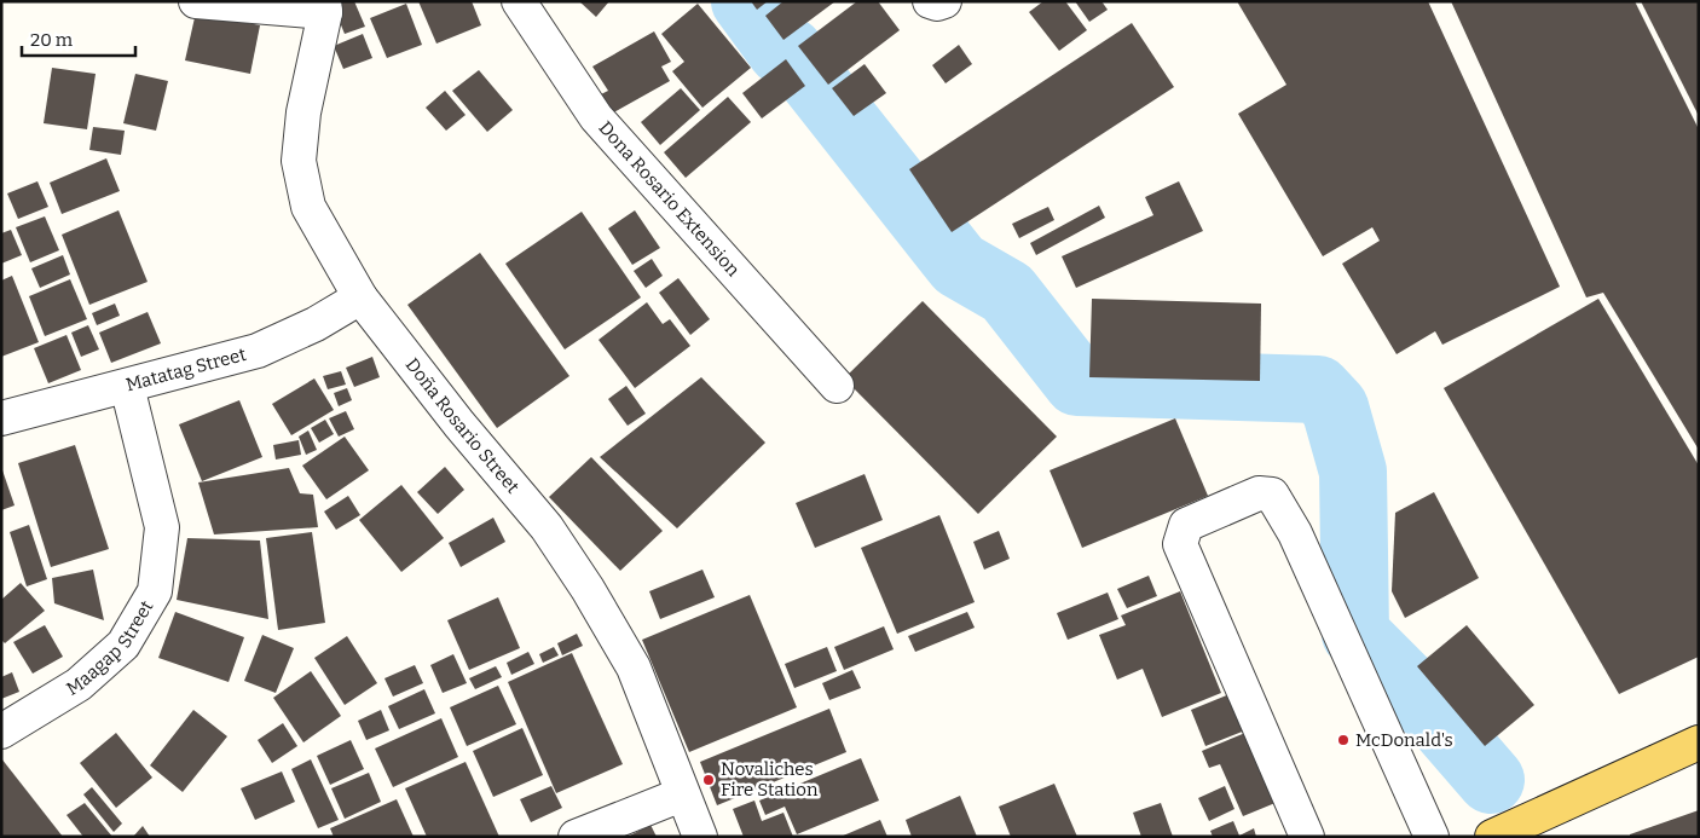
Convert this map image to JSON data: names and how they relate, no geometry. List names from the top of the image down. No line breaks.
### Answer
{"streets":{"street":["Dona Rosario Extension","Matatag Street","Doña Rosario Street","Maagap Street"]},"crossings":[["Matatag Street","Doña Rosario Street"],["Matatag Street","Maagap Street"]],"places":["McDonald's","Novaliches Fire Station"],"scale_bar":"20 m"}
